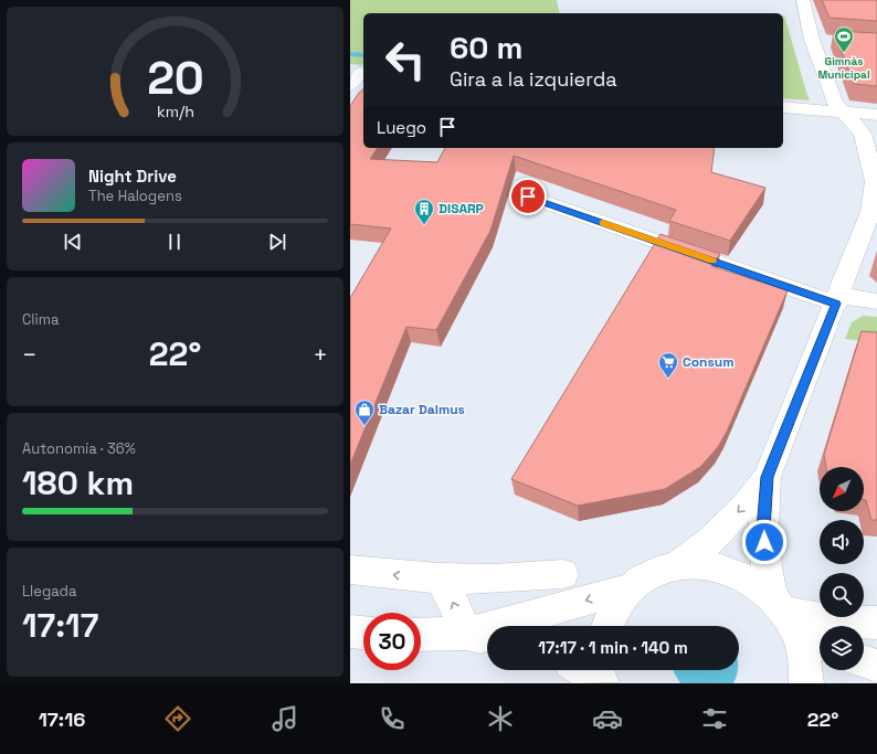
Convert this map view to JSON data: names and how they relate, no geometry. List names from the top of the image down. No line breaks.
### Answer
{"places":{"sports":["Gimnàs Municipal"],"building":["DISARP"],"supermarket":["Consum"],"shop":["Bazar Daimus"]},"north":"bottom left","page":{"turn":["60 m","Gira a la izquierda"],"then":"Luego","song":["Night Drive","The Halogens"],"tile":["Clima",["Autonomía · 36%","180 km"],["Llegada","17:17"]],"heat":["−","22°","+"],"limit":"30","trip":"17:17 · 1 min · 140 m","tabs":["17:16","22°"],"gauge":["20","km/h"]}}
